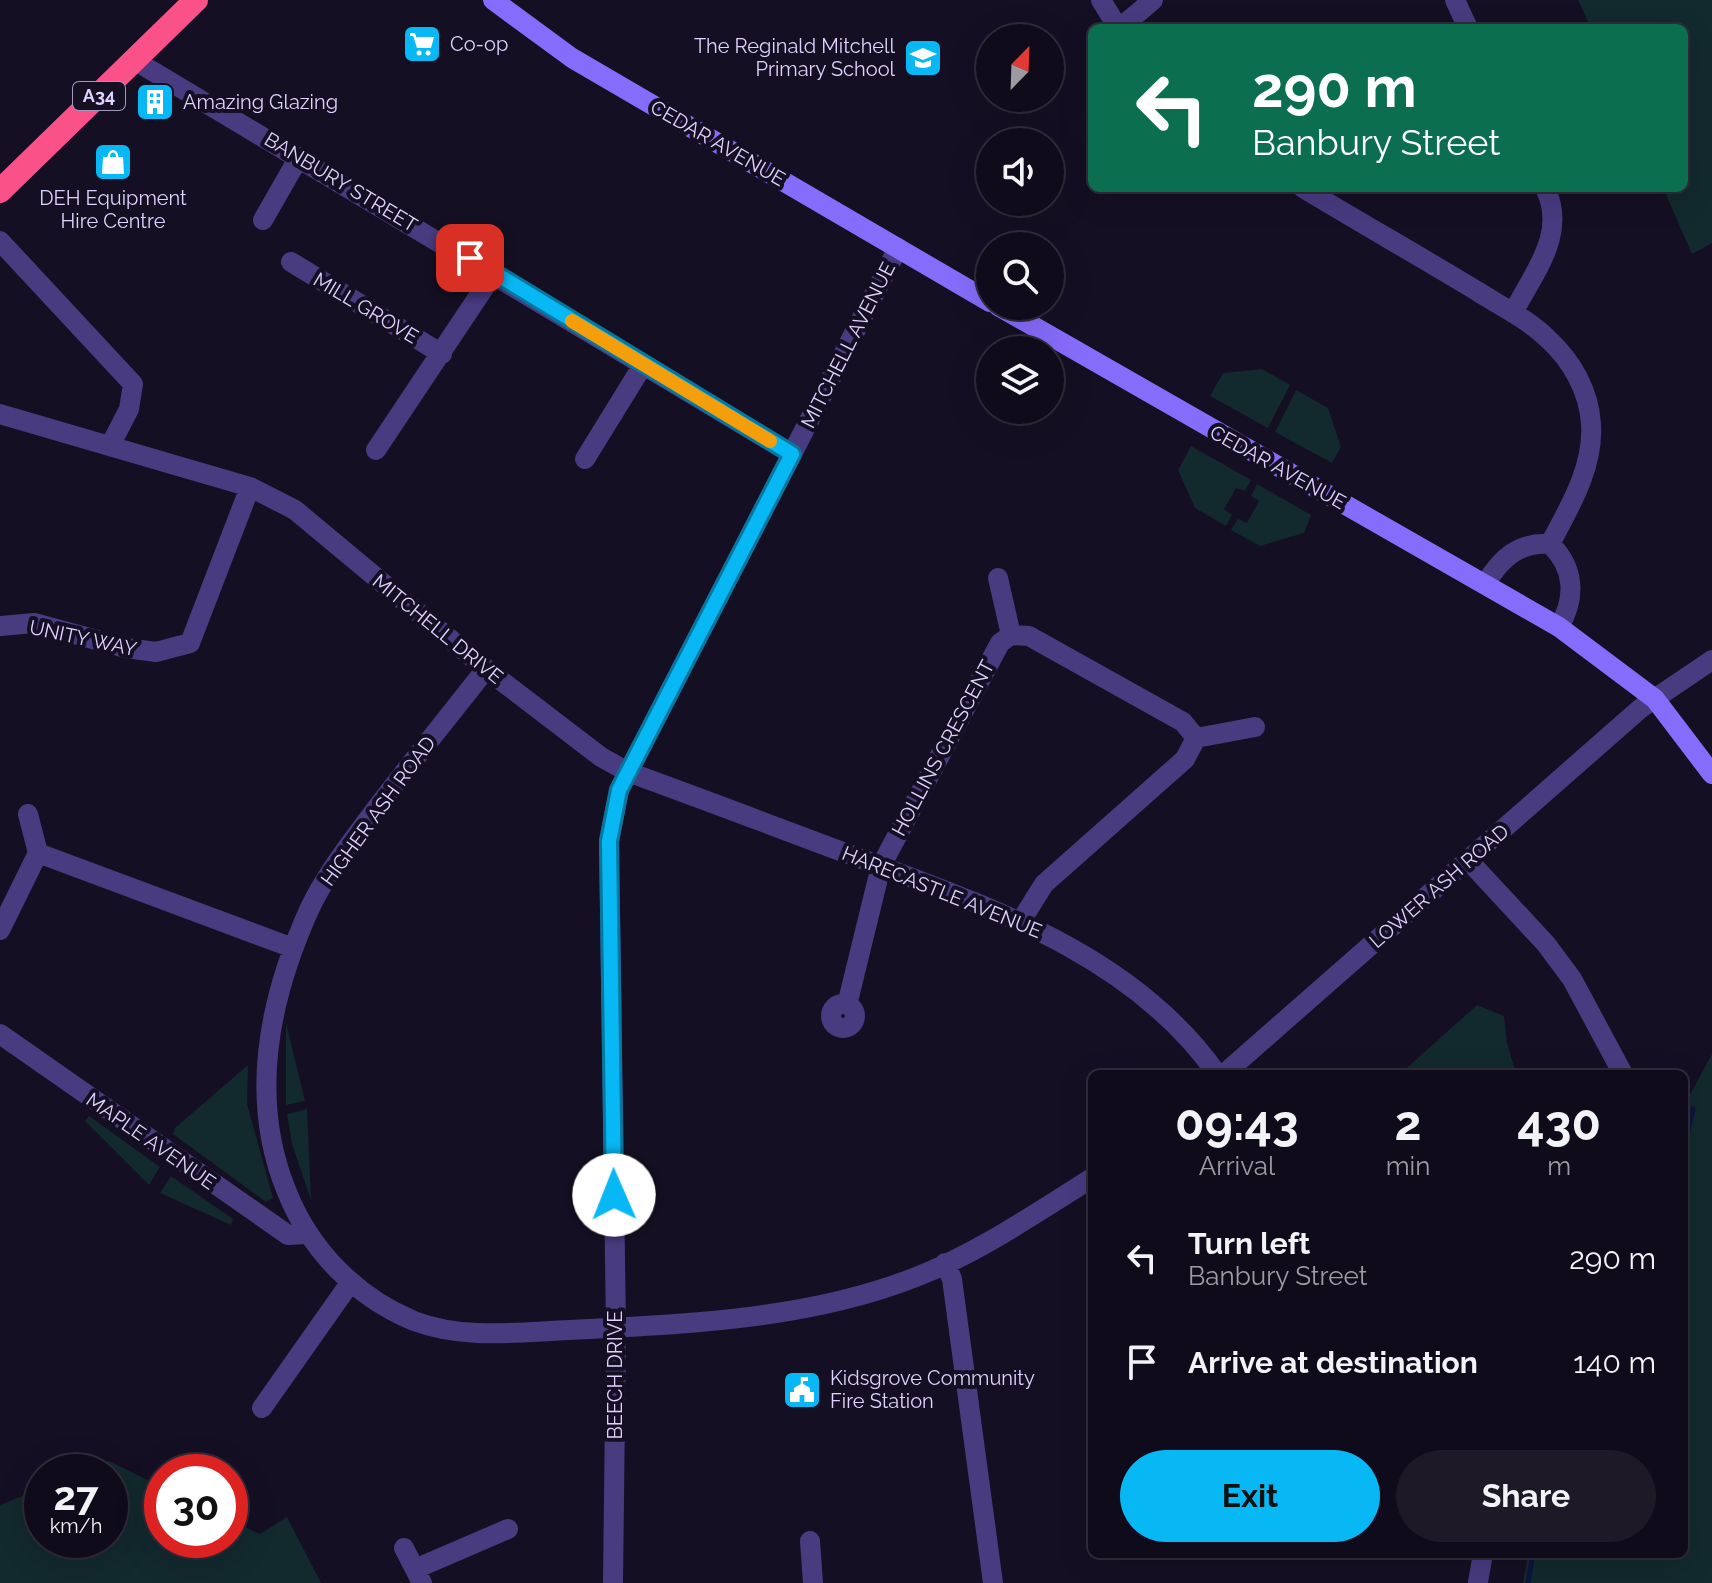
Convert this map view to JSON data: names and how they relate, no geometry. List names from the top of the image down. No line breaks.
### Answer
{"streets":{"highway":["A34"],"main road":["CEDAR AVENUE"],"street":["BANBURY STREET","MILL GROVE","MITCHELL AVENUE","MITCHELL DRIVE","UNITY WAY","HOLLINS CRESCENT","HIGHER ASH ROAD","LOWER ASH ROAD","HARECASTLE AVENUE","MAPLE AVENUE","BEECH DRIVE"]},"crossings":[["A34","BANBURY STREET"],["CEDAR AVENUE","MITCHELL AVENUE"],["CEDAR AVENUE","LOWER ASH ROAD"],["BANBURY STREET","MITCHELL AVENUE"],["MITCHELL AVENUE","MITCHELL DRIVE"],["MITCHELL AVENUE","HARECASTLE AVENUE"],["MITCHELL AVENUE","BEECH DRIVE"],["MITCHELL DRIVE","UNITY WAY"],["MITCHELL DRIVE","HIGHER ASH ROAD"],["MITCHELL DRIVE","HARECASTLE AVENUE"],["HOLLINS CRESCENT","HARECASTLE AVENUE"],["HIGHER ASH ROAD","MAPLE AVENUE"],["HIGHER ASH ROAD","BEECH DRIVE"]],"places":{"supermarket":["Co-op"],"school or university":["The Reginald Mitchell Primary School"],"building":["Amazing Glazing"],"shop":["DEH Equipment Hire Centre"],"public building":["Kidsgrove Community Fire Station"]},"north":"top right","page":{"turn":["290 m","Banbury Street"],"eta":["09:43","Arrival","2","min","430","m"],"list":[{"name":"Turn left","note":"Banbury Street","value":"290 m"},{"name":"Arrive at destination","value":"140 m"}],"buttons":["Exit","Share"],"speed":"27 km/h","limit":"30"}}
